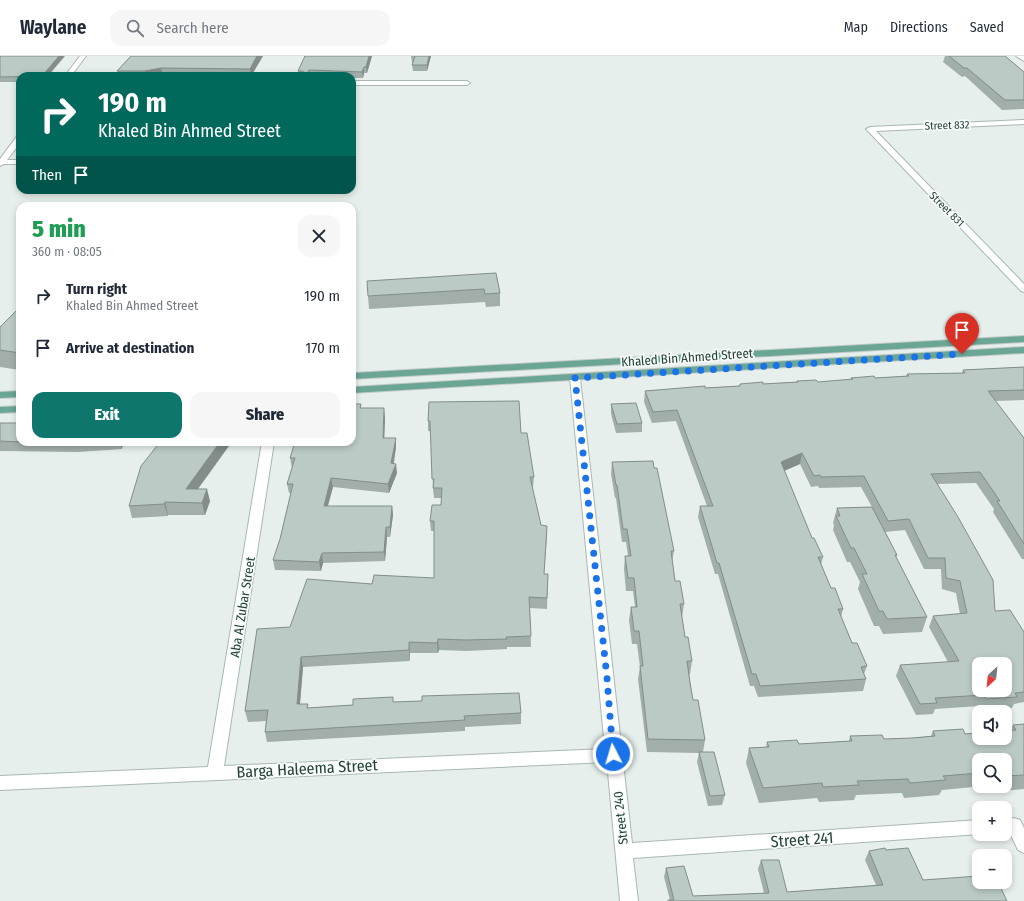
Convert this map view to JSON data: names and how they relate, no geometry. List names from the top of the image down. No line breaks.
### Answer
{"streets":{"main road":["Khaled Bin Ahmed Street"],"street":["Street 832","Street 831","Aba Al Zubar Street","Barga Haleema Street","Street 240","Street 241"]},"crossings":[["Street 832","Street 831"],["Khaled Bin Ahmed Street","Street 240"],["Aba Al Zubar Street","Barga Haleema Street"],["Barga Haleema Street","Street 240"],["Street 240","Street 241"]],"north":"bottom left","page":{"header":"Waylane","search":"Search here","nav":["Map","Directions","Saved"],"turn":["190 m","Khaled Bin Ahmed Street"],"then":"Then","heading":["5 min","360 m · 08:05"],"list":[{"name":"Turn right","note":"Khaled Bin Ahmed Street","value":"190 m"},{"name":"Arrive at destination","value":"170 m"}],"buttons":["Exit","Share"],"map_buttons":["+","−"]}}
